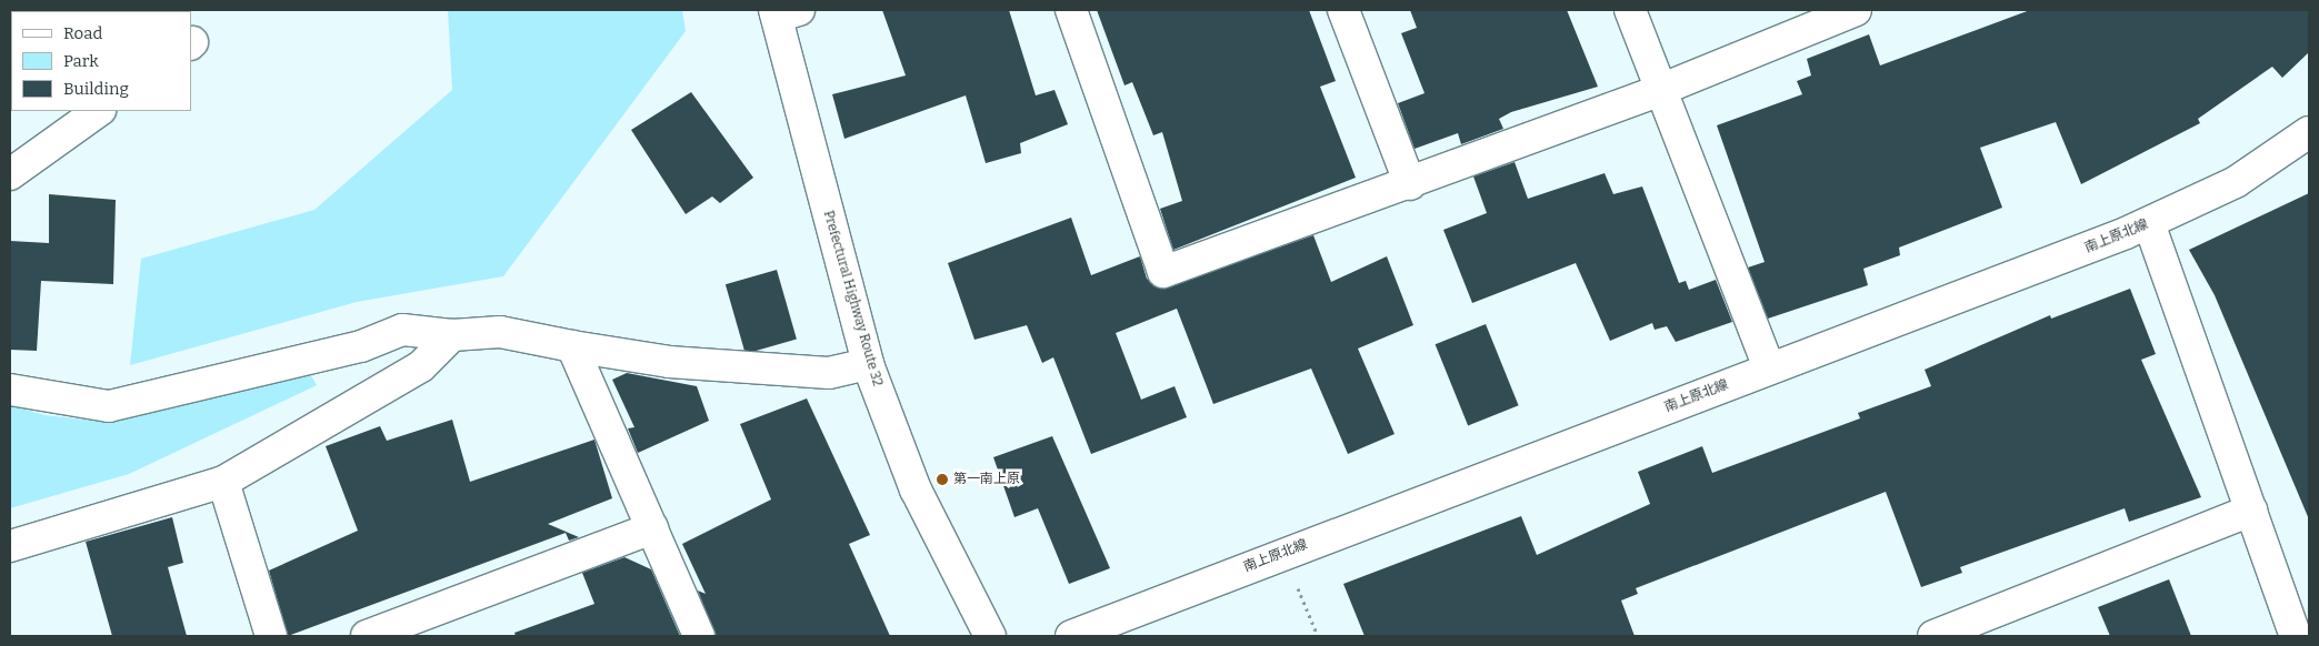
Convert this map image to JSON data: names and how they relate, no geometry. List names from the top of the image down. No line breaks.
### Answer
{"streets":{"street":["南上原北線","Prefectural Highway Route 32"]},"places":["第一南上原"],"legend":["Road","Park","Building"]}
